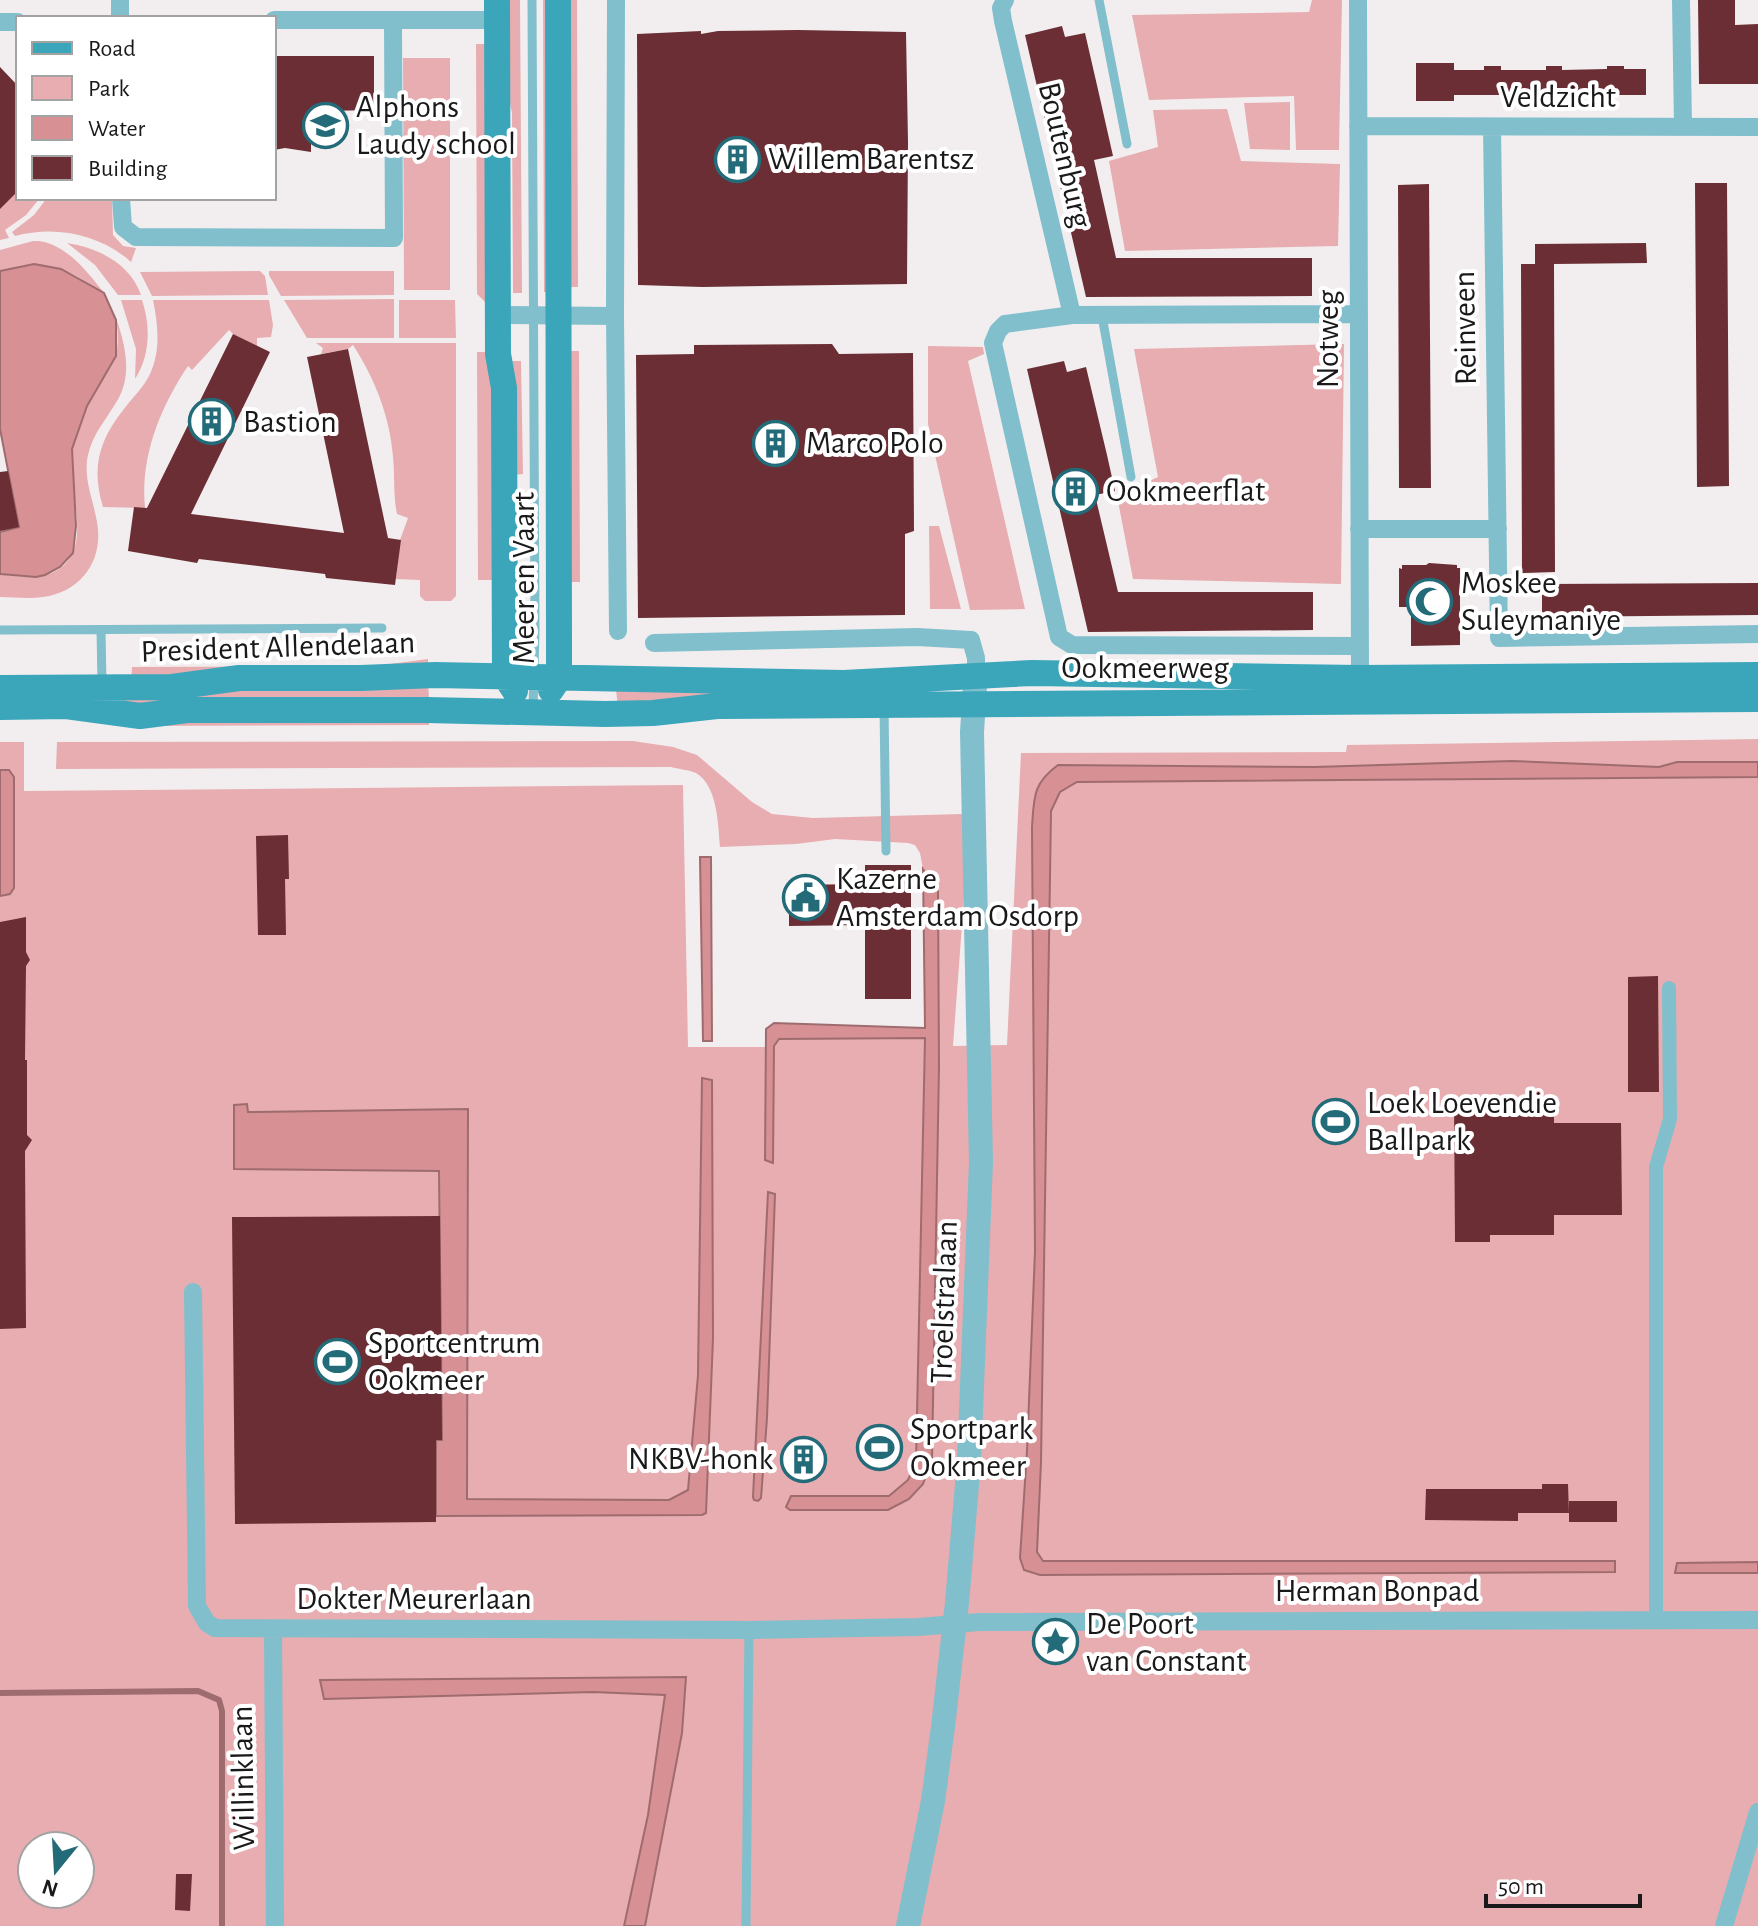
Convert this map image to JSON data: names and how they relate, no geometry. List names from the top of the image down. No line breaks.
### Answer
{"streets":{"main road":["Meer en Vaart","President Allendelaan","Ookmeerweg"],"street":["Veldzicht","Boutenburg","Reinveen","Notweg","Troelstralaan","Herman Bonpad","Dokter Meurerlaan","Willinklaan"]},"crossings":[["Veldzicht","Reinveen"],["Veldzicht","Notweg"],["Boutenburg","Ookmeerweg"],["Notweg","Ookmeerweg"],["Meer en Vaart","President Allendelaan"],["Meer en Vaart","Ookmeerweg"],["President Allendelaan","Ookmeerweg"],["Ookmeerweg","Troelstralaan"],["Troelstralaan","Herman Bonpad"],["Troelstralaan","Dokter Meurerlaan"],["Herman Bonpad","Dokter Meurerlaan"],["Dokter Meurerlaan","Willinklaan"]],"places":{"school or university":["Alphons Laudy school"],"building":["Willem Barentsz","Bastion","Marco Polo","Ookmeerflat","NKBV-honk"],"mosque":["Moskee Suleymaniye"],"public building":["Kazerne Amsterdam Osdorp"],"sports":["Loek Loevendie Ballpark","Sportcentrum Ookmeer","Sportpark Ookmeer"],"place":["De Poort van Constant"]},"legend":["Road","Park","Water","Building"],"scale_bar":"50 m","north":"bottom"}
